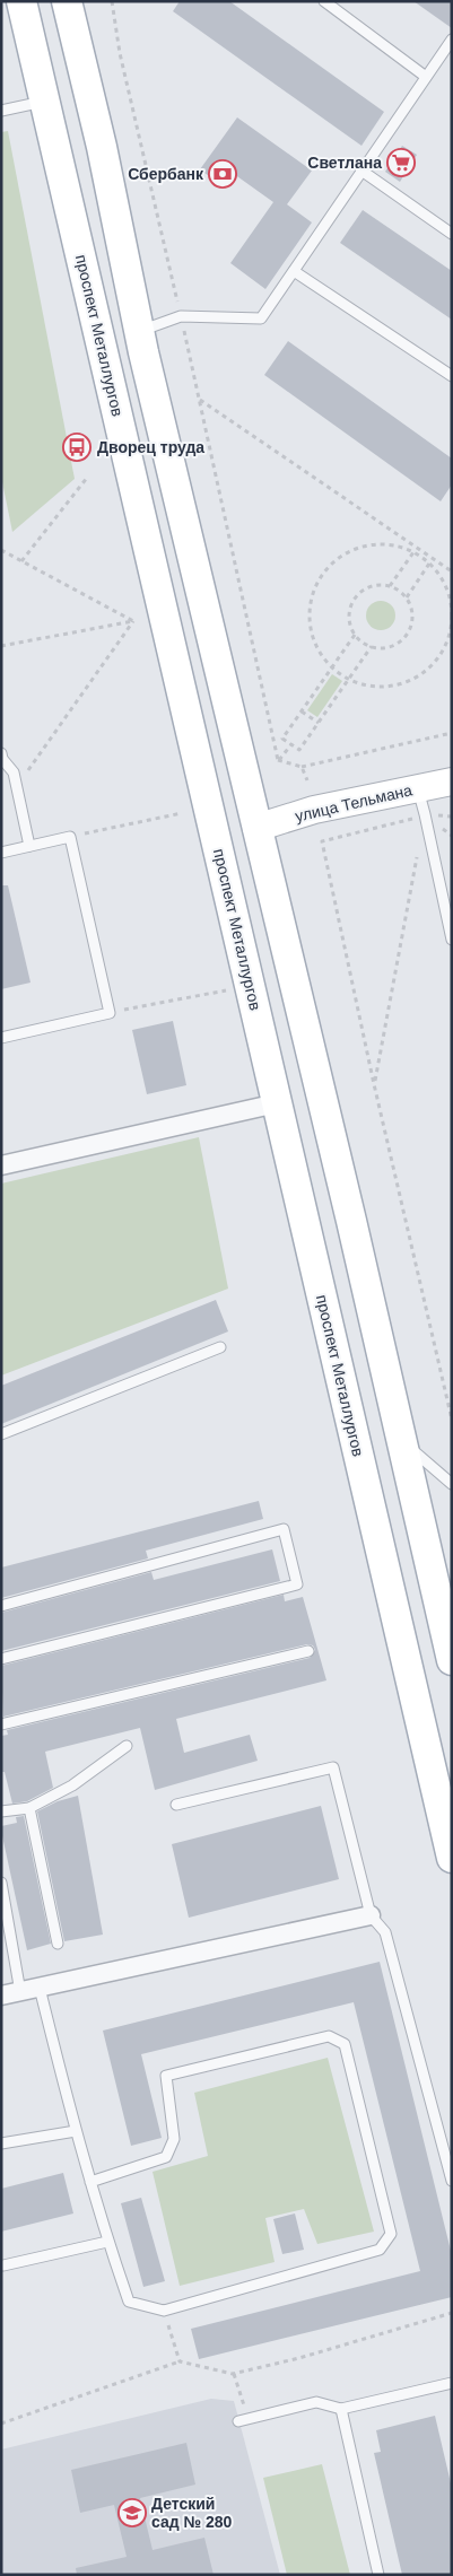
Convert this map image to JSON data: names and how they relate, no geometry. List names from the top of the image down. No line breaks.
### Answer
{"streets":{"main road":["проспект Металлургов","улица Тельмана"]},"places":{"supermarket":["Светлана"],"bank":["Сбербанк"],"bus stop":["Дворец труда"],"school or university":["Детский сад № 280"]}}
